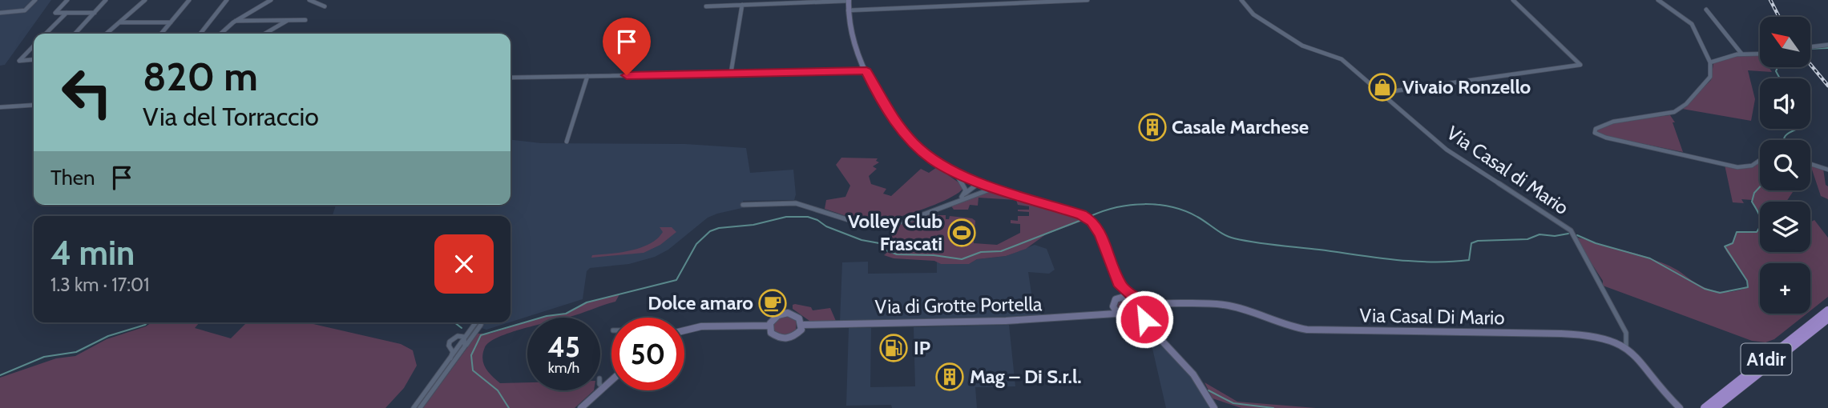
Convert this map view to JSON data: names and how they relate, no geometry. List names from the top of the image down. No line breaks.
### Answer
{"streets":{"highway":["A1dir"],"main road":["Via di Grotte Portella","Via Casal Di Mario"],"street":["Via Casal di Mario"]},"crossings":[["Via Casal di Mario","Via Casal Di Mario"],["Via di Grotte Portella","Via Casal Di Mario"]],"places":{"shop":["Vivaio Ronzello"],"building":["Casale Marchese","Mag – Di S.r.l."],"sports":["Volley Club Frascati"],"cafe":["Dolce amaro"],"fuel station":["IP"]},"north":"top left","page":{"map_buttons":"+","turn":["820 m","Via del Torraccio"],"then":"Then","heading":["4 min","1.3 km · 17:01"],"speed":"45 km/h","limit":"50"}}
